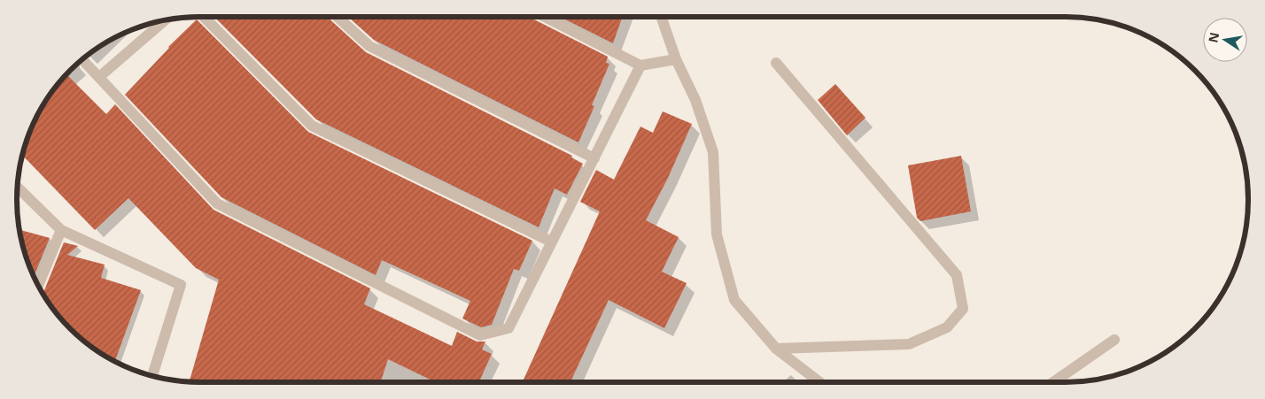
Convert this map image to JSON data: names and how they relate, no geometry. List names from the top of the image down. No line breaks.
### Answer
{"north":"left"}
